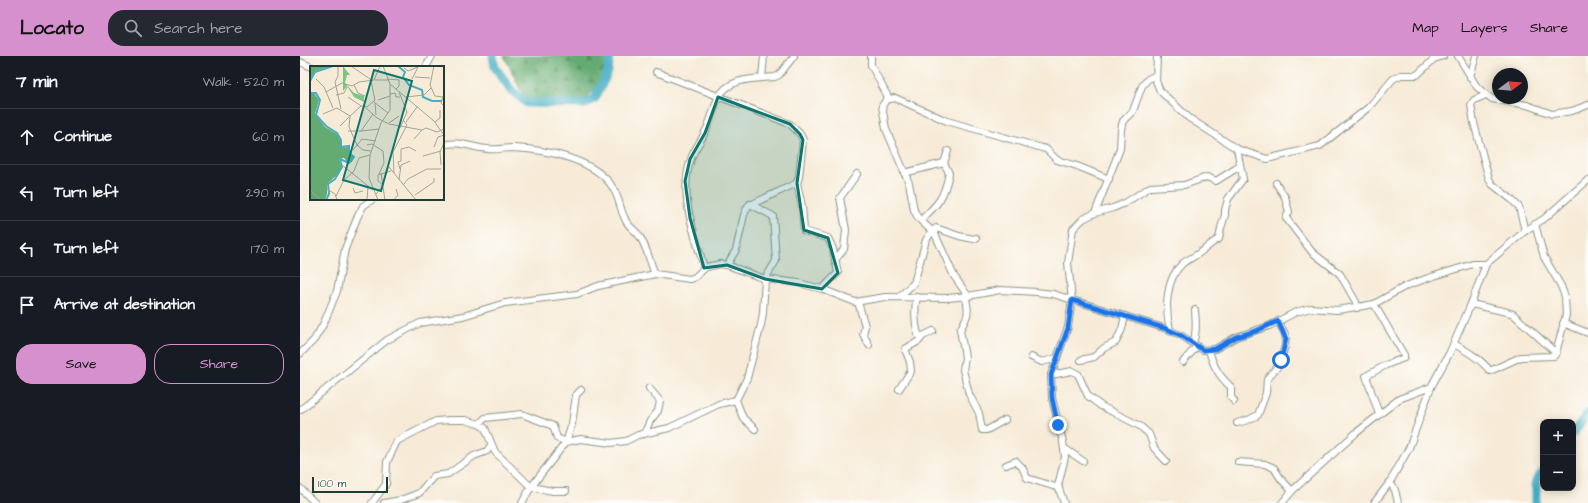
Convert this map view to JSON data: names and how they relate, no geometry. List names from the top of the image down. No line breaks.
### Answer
{"scale_bar":"100 m","north":"right","page":{"header":"Locato","search":"Search here","nav":["Map","Layers","Share"],"heading":["7 min","Walk · 520 m"],"list":[["Continue","60 m"],["Turn left","290 m"],["Turn left","170 m"],"Arrive at destination"],"buttons":["Save","Share"],"map_buttons":["+","−"],"scale":"100 m"}}
